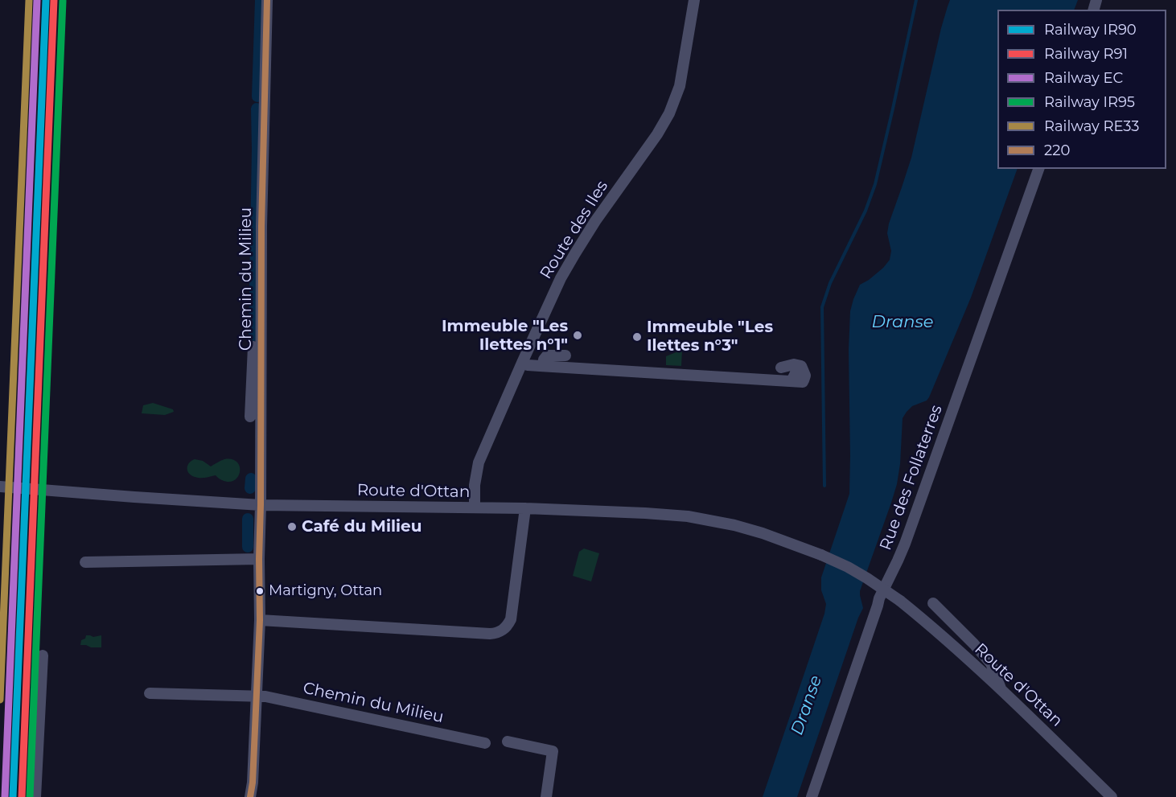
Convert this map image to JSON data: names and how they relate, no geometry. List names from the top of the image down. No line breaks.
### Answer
{"streets":{"street":["Route des Iles","Chemin du Milieu","Rue des Follaterres","Route d'Ottan"]},"crossings":[["Route des Iles","Route d'Ottan"],["Chemin du Milieu","Route d'Ottan"]],"water":["Dranse"],"places":["Immeuble \"Les Ilettes n°1\"","Immeuble \"Les Ilettes n°3\"","Café du Milieu","Martigny, Ottan"],"lines":["rail line IR90","rail line R91","rail line EC","rail line RE33","transit line 220","rail line IR95"],"legend":["Railway IR90","Railway R91","Railway EC","Railway IR95","Railway RE33","220"]}
